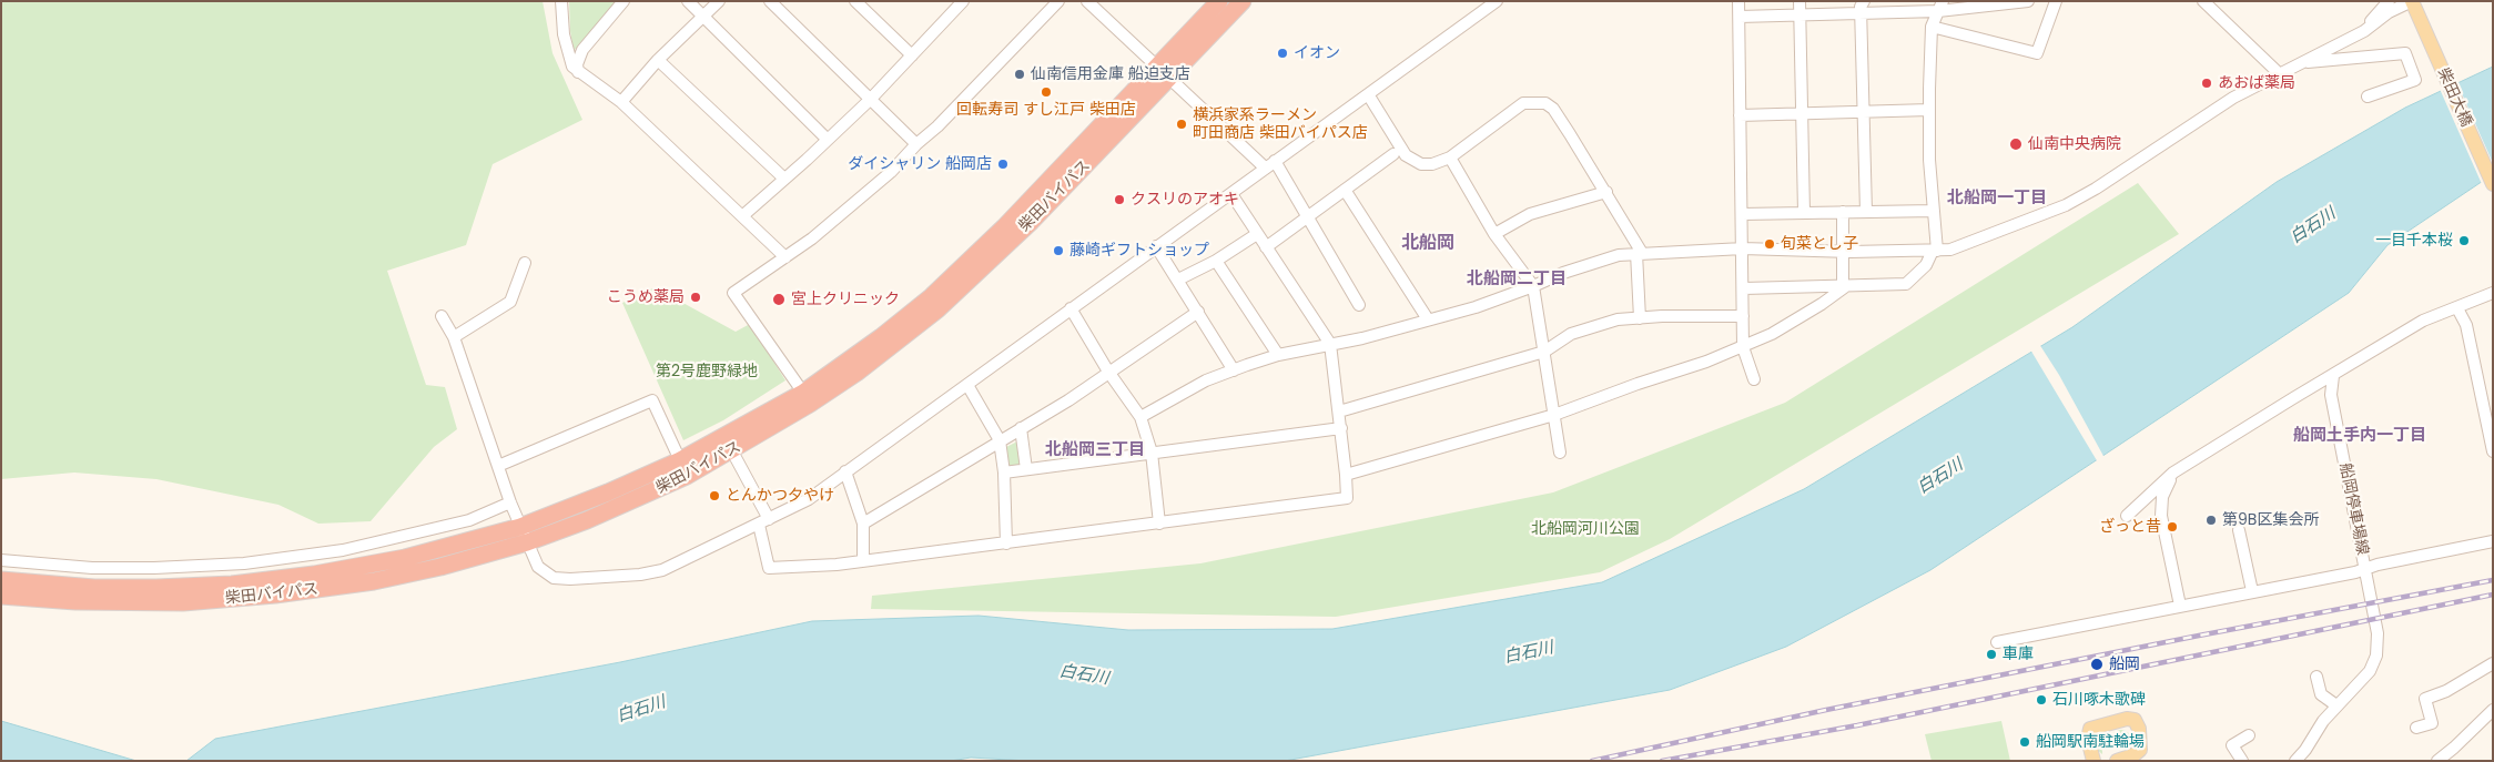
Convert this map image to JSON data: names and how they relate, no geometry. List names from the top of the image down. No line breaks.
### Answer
{"streets":{"highway":["柴田バイパス"],"main road":["柴田大橋"],"street":["船岡停車場線"]},"districts":["北船岡一丁目","北船岡","北船岡二丁目","船岡土手内一丁目","北船岡三丁目"],"water":["白石川"],"parks":["第2号鹿野緑地","北船岡河川公園"],"places":["イオン","仙南信用金庫 船迫支店","あおば薬局","回転寿司 すし江戸 柴田店","横浜家系ラーメン 町田商店 柴田バイパス店","仙南中央病院","ダイシャリン 船岡店","クスリのアオキ","一目千本桜","旬菜とし子","藤崎ギフトショップ","こうめ薬局","宮上クリニック","とんかつ夕やけ","第9B区集会所","ざっと昔","車庫","船岡","石川啄木歌碑","船岡駅南駐輪場"]}
